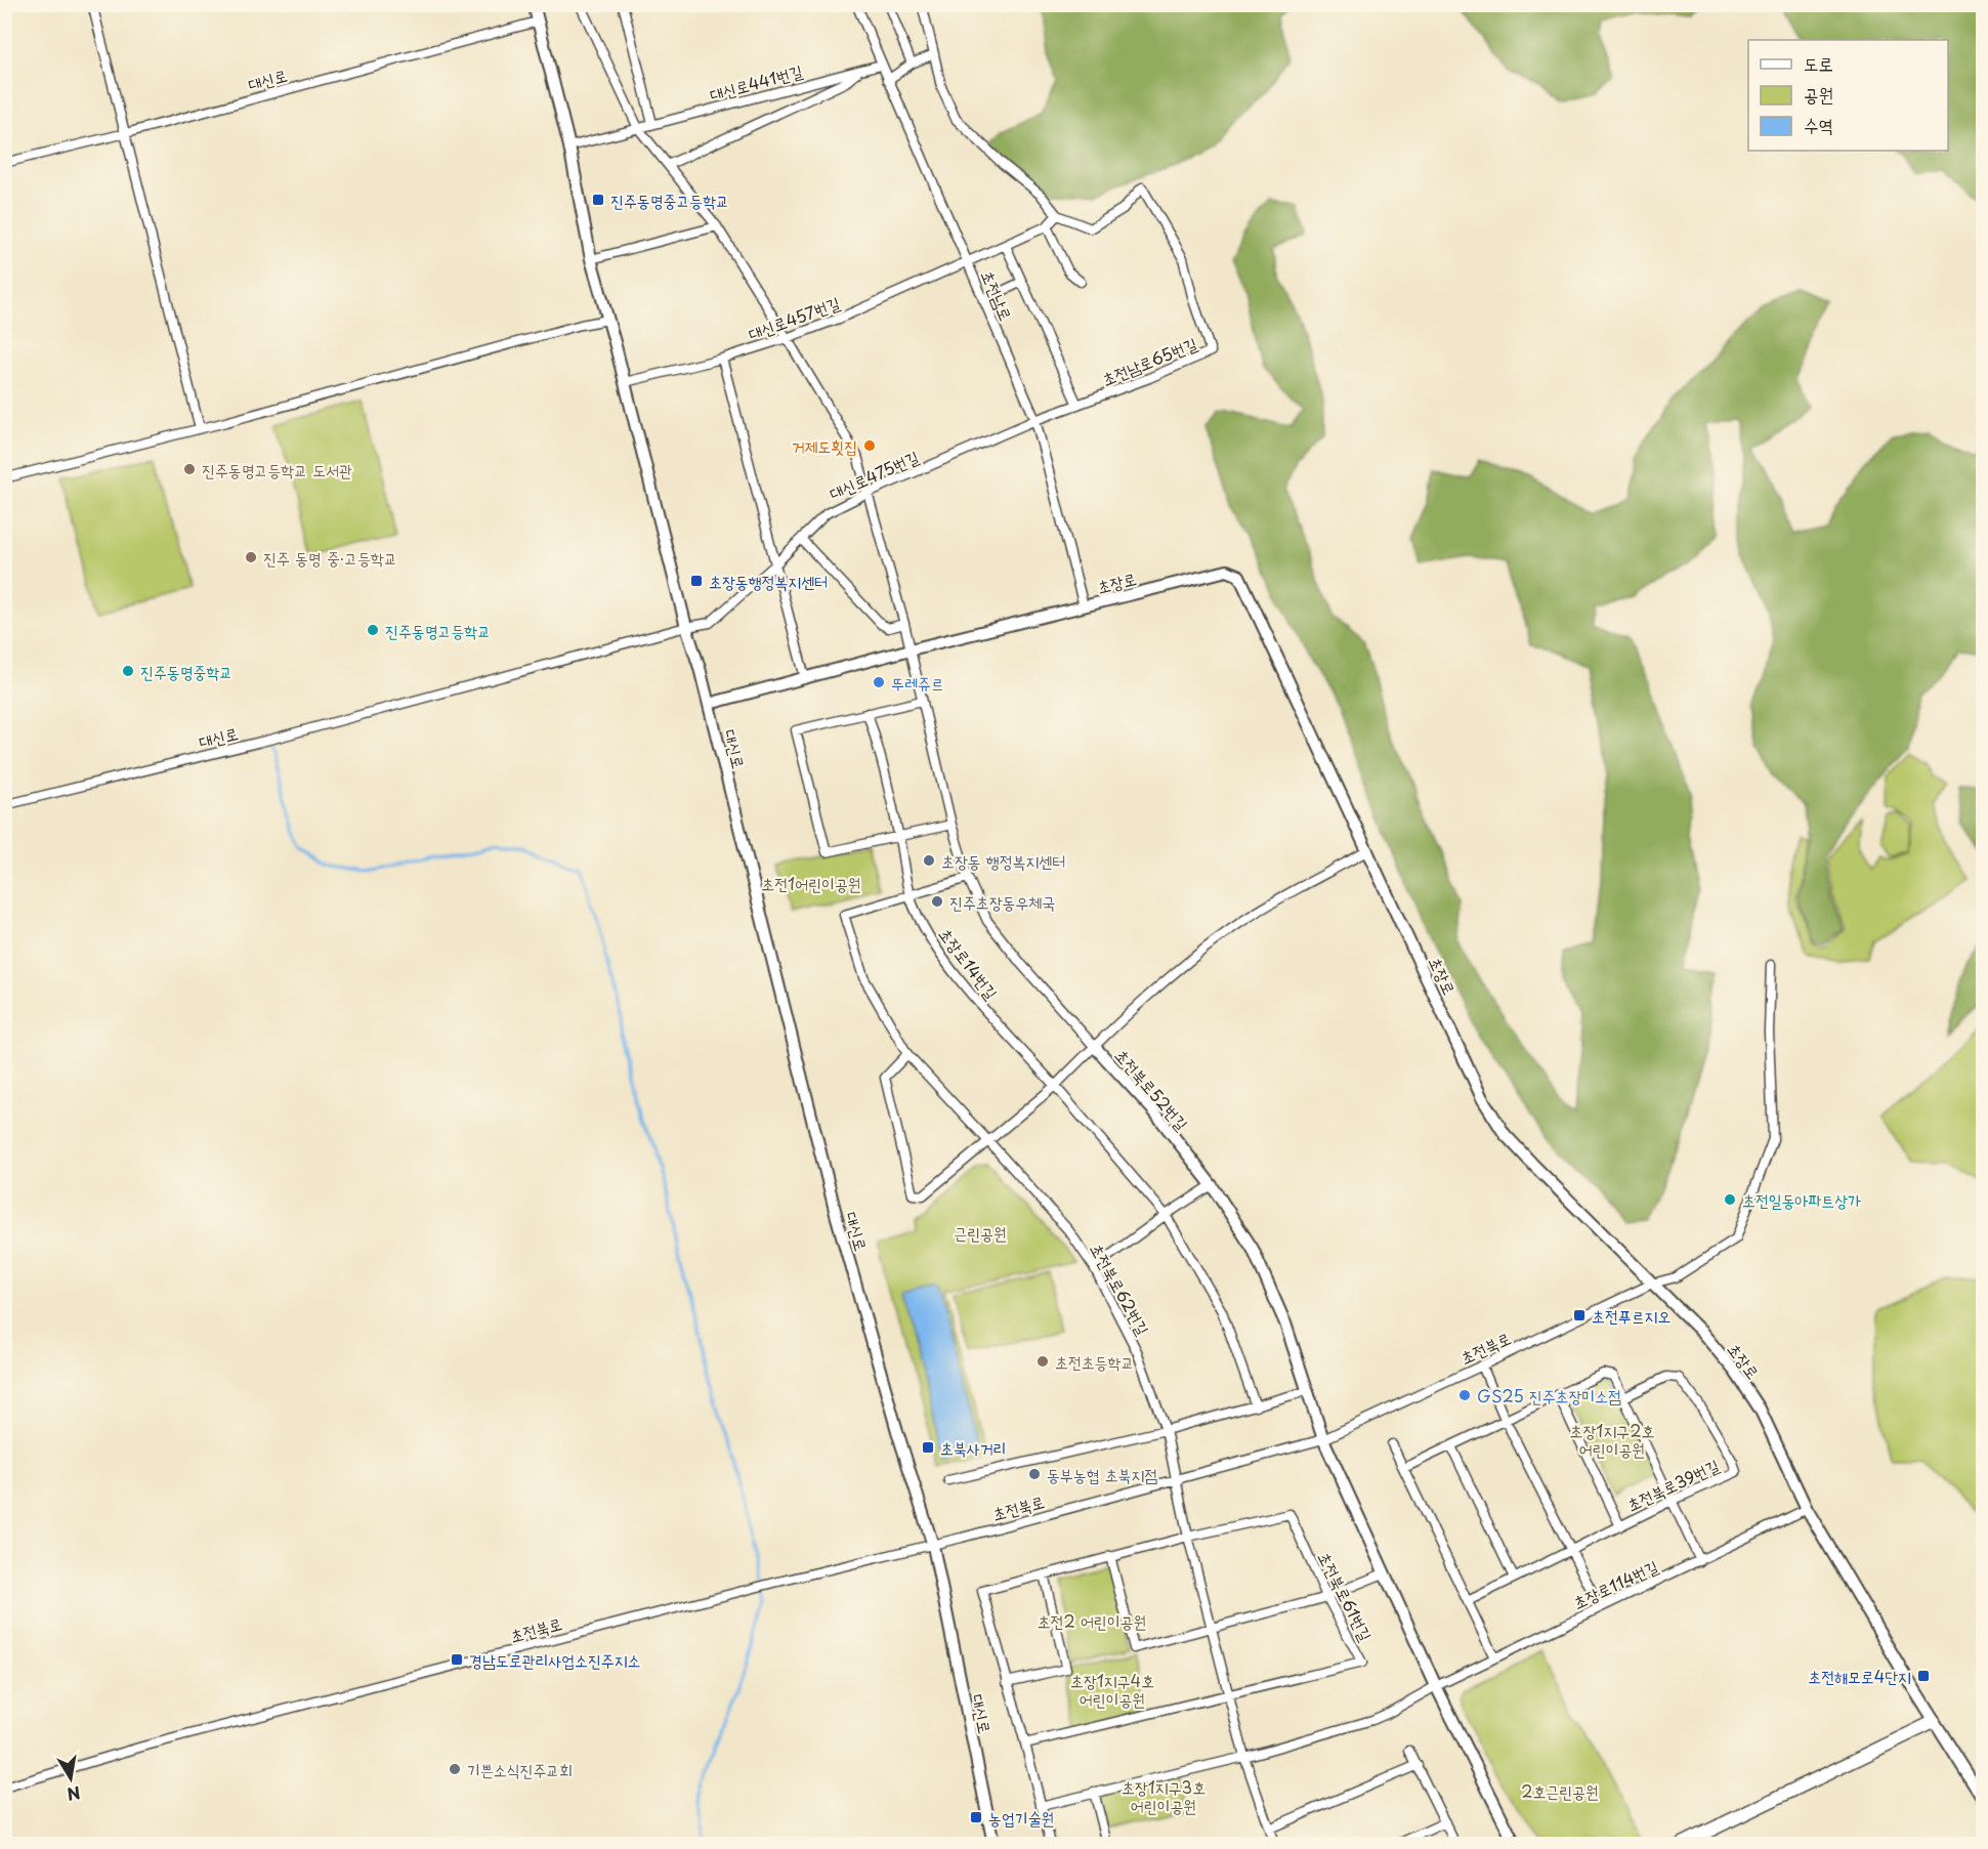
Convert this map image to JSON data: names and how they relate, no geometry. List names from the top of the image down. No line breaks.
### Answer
{"streets":{"street":["대신로","대신로441번길","초전남로","대신로457번길","초전남로65번길","대신로475번길","초장로","초장로14번길","초전북로52번길","초전북로62번길","초전북로","초전북로39번길","초장로114번길","초전북로61번길"]},"crossings":[["대신로","대신로441번길"],["대신로","대신로457번길"],["대신로","대신로475번길"],["대신로","초장로"],["대신로","초전북로"],["대신로441번길","초전남로"],["초전남로","대신로457번길"],["초전남로","초전남로65번길"],["초전남로","대신로475번길"],["초전남로","초장로"],["초전남로65번길","대신로475번길"],["초장로","초전북로"],["초장로","초장로114번길"],["초장로14번길","초전북로52번길"],["초장로14번길","초전북로62번길"],["초전북로52번길","초전북로62번길"],["초전북로52번길","초전북로"],["초전북로52번길","초장로114번길"],["초전북로62번길","초전북로"]],"parks":["초전1어린이공원","근린공원","초장1지구2호 어린이공원","초전2 어린이공원","초장1지구4호 어린이공원","초장1지구3호 어린이공원","2호근린공원"],"places":{"transit":["진주동명중고등학교","초장동행정복지센터","초전푸르지오","초북사거리","경남도로관리사업소진주지소","초전해모로4단지","농업기술원"],"other":["거제도횟집","진주동명고등학교 도서관","진주 동명 중·고등학교","진주동명고등학교","진주동명중학교","뚜레쥬르","초장동 행정복지센터","진주초장동우체국","초전일동아파트상가","초전초등학교","GS25 진주초장미소점","동부농협 초북지점","기쁜소식진주교회"]},"legend":["도로","공원","수역"],"north":"bottom"}
